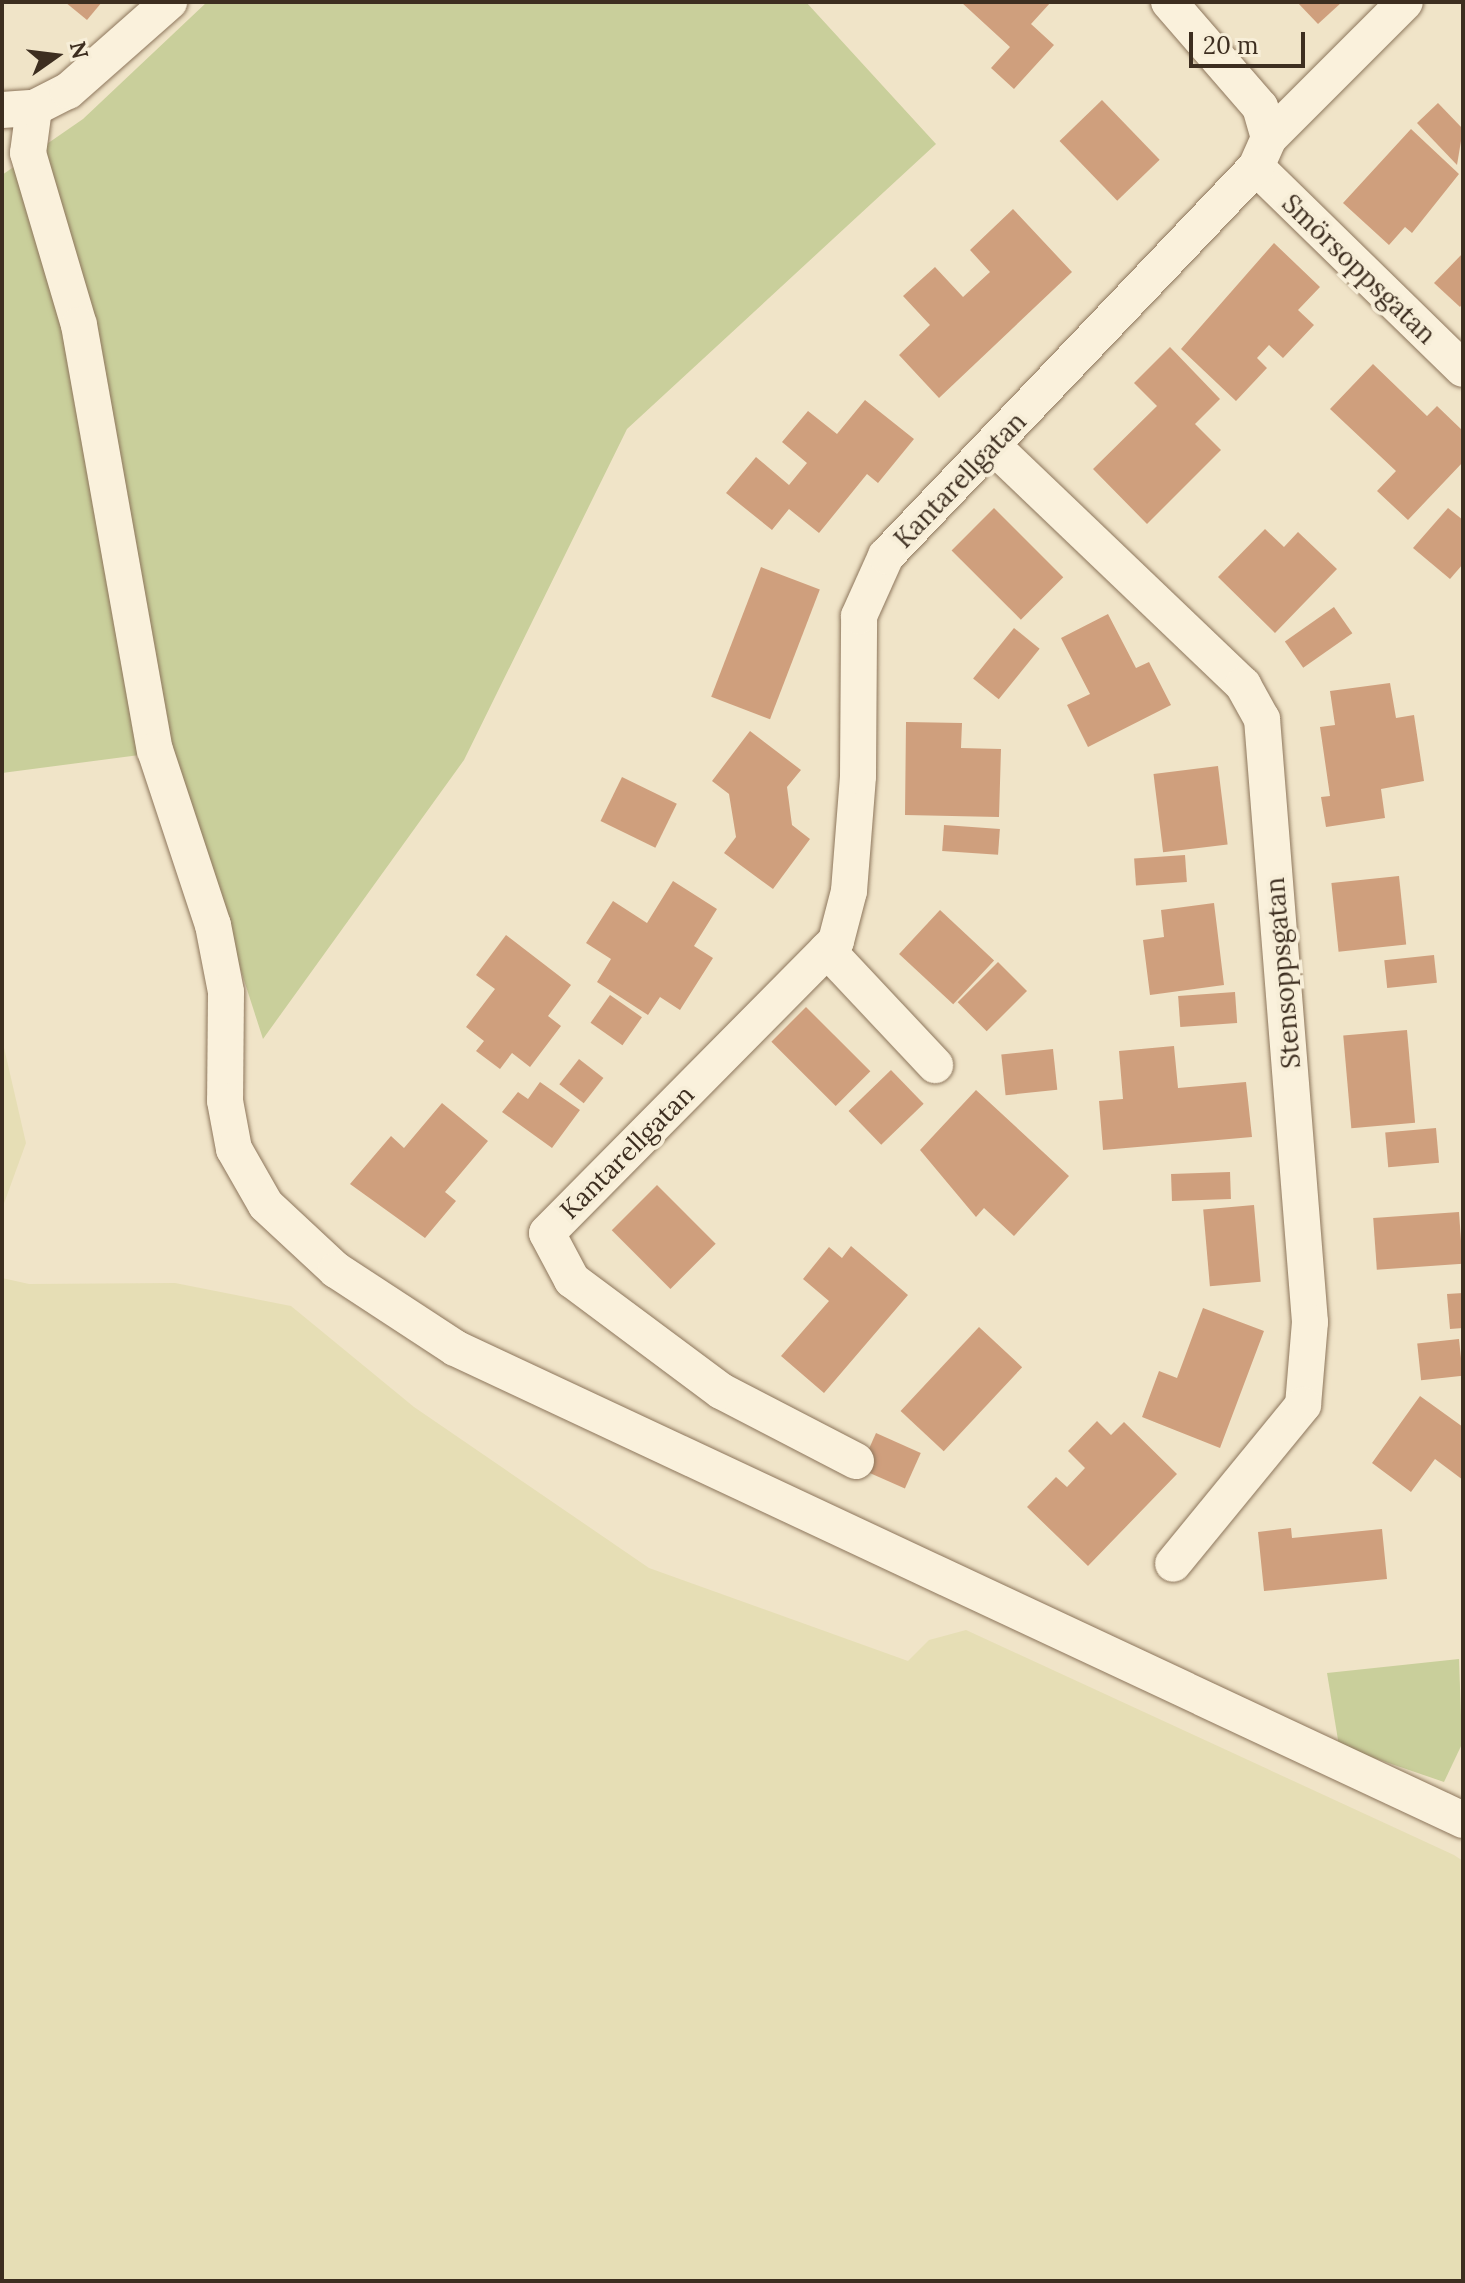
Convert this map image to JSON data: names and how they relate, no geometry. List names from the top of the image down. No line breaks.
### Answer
{"streets":{"street":["Smörsoppsgatan","Kantarellgatan","Stensoppsgatan"]},"crossings":[["Smörsoppsgatan","Kantarellgatan"],["Kantarellgatan","Stensoppsgatan"]],"scale_bar":"20 m","north":"right"}
